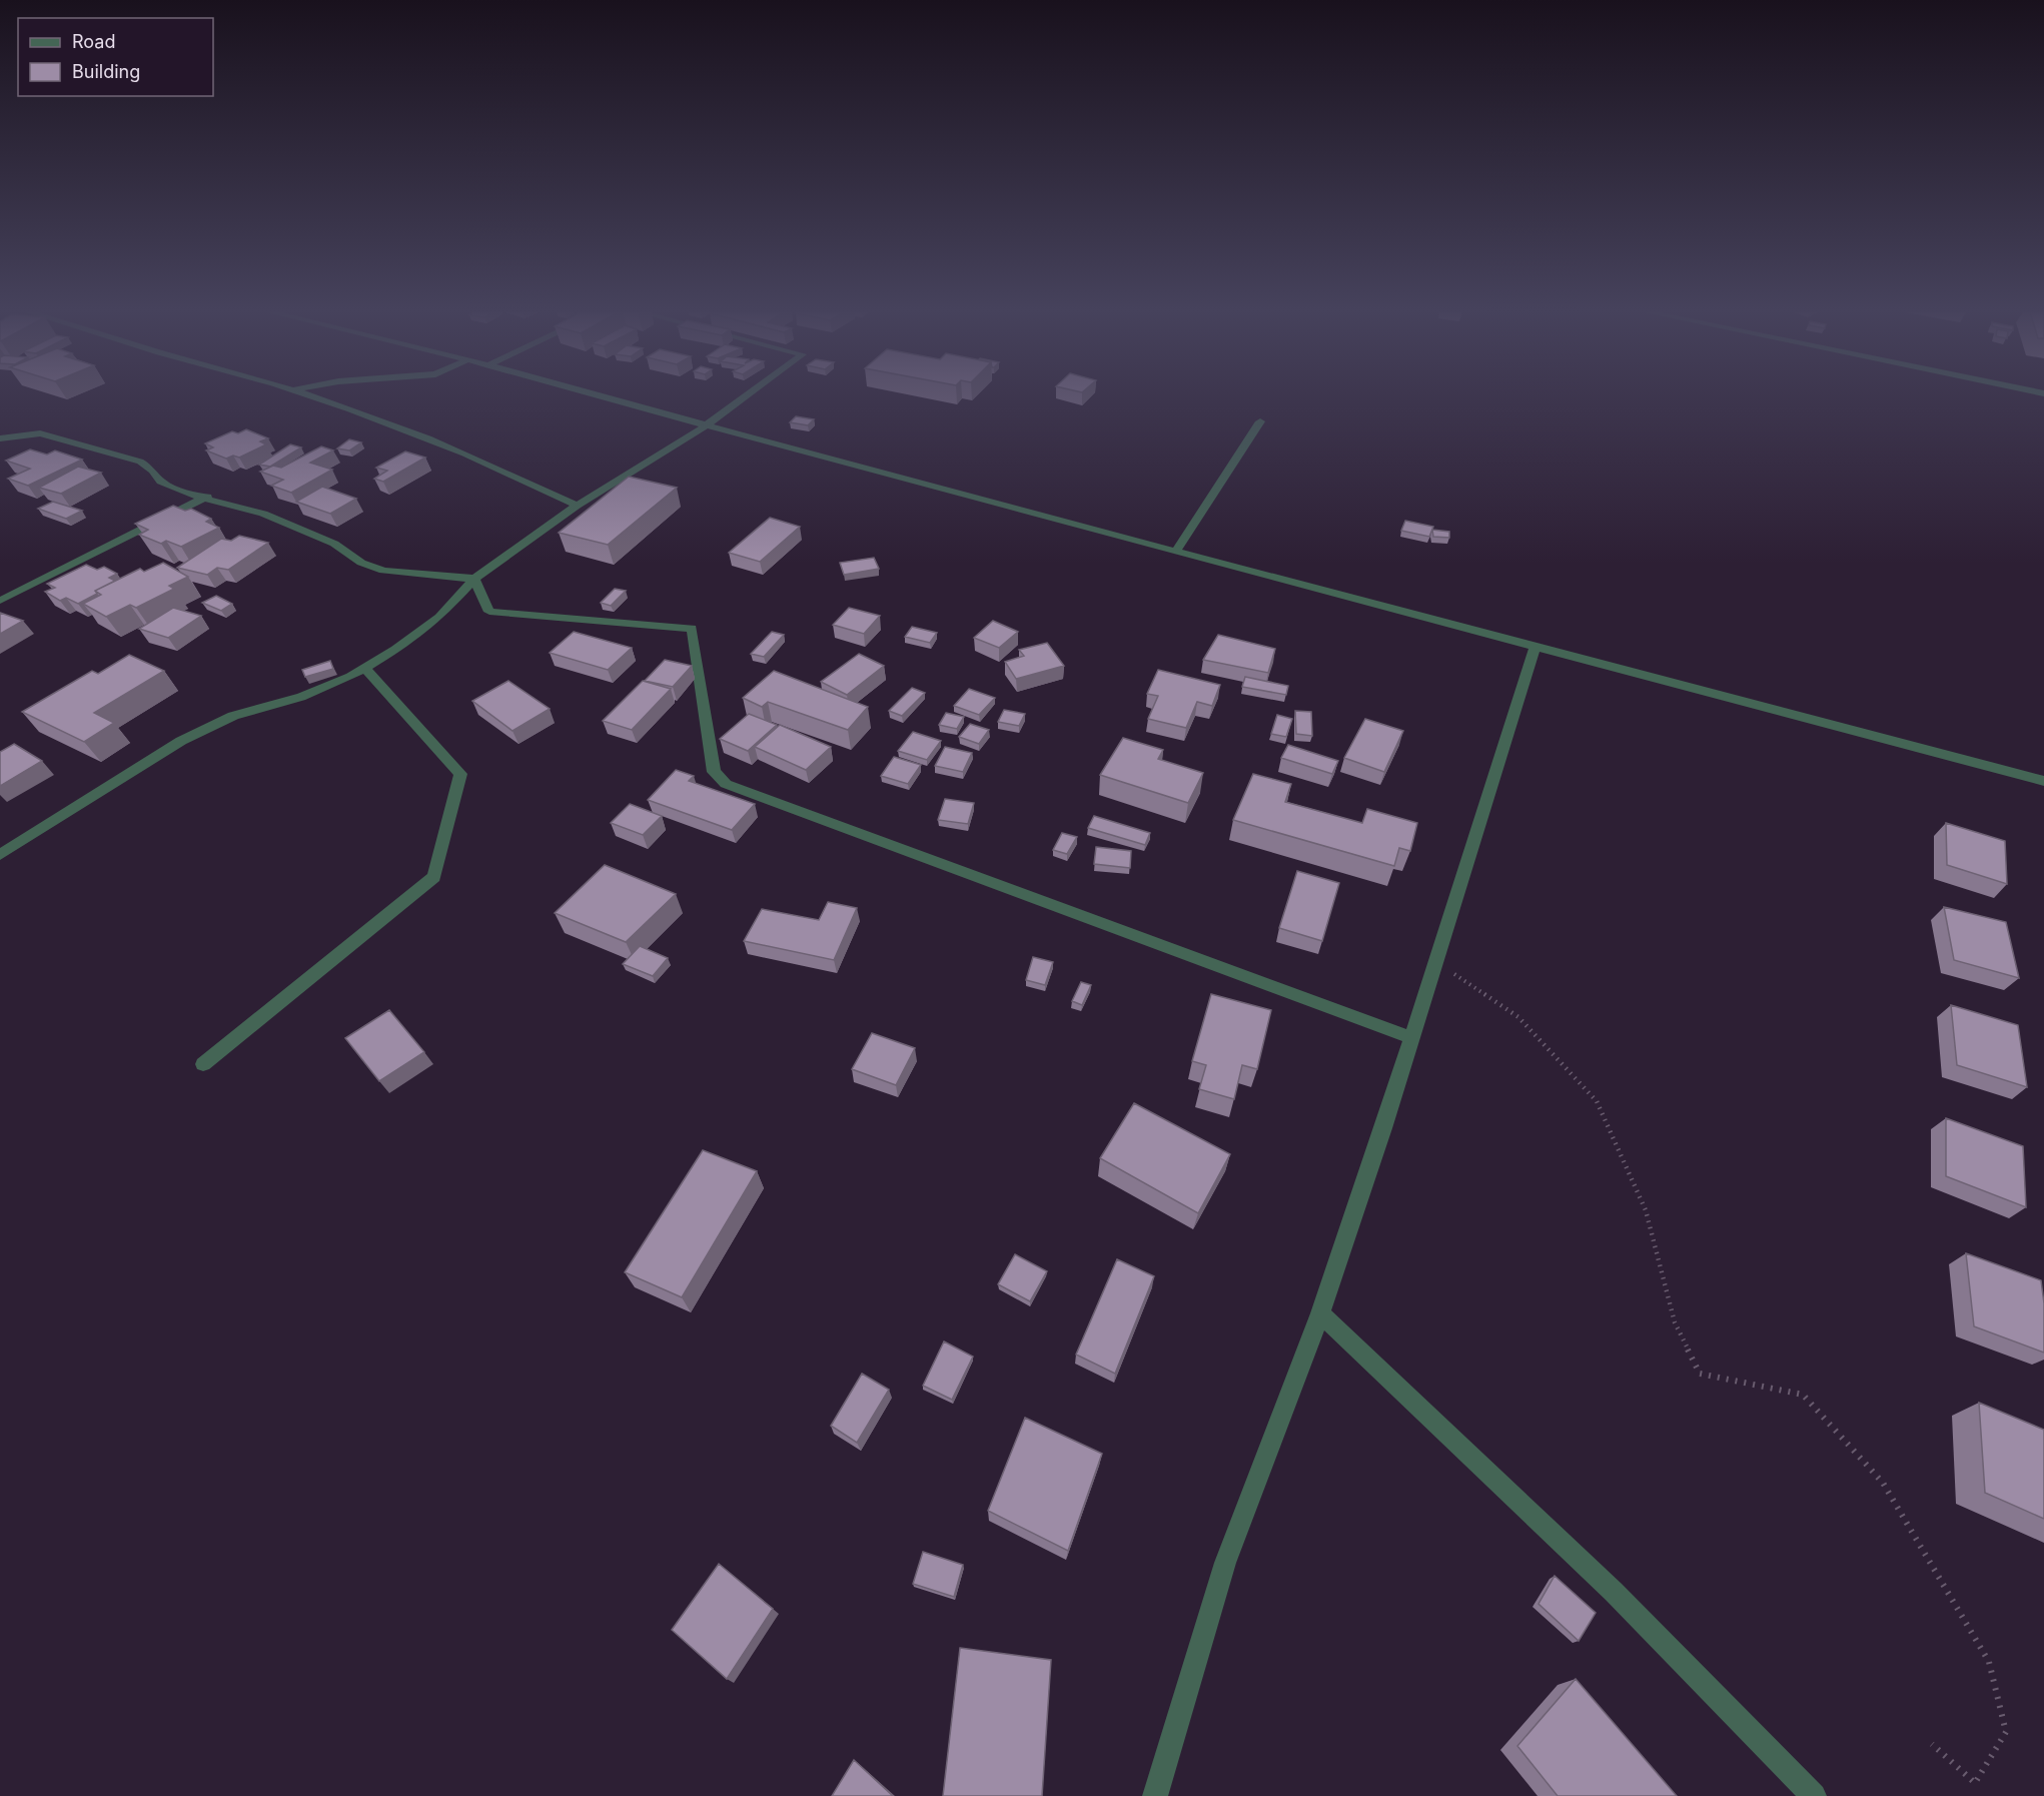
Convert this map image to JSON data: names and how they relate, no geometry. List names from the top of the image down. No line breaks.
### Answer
{"legend":["Road","Building"]}
